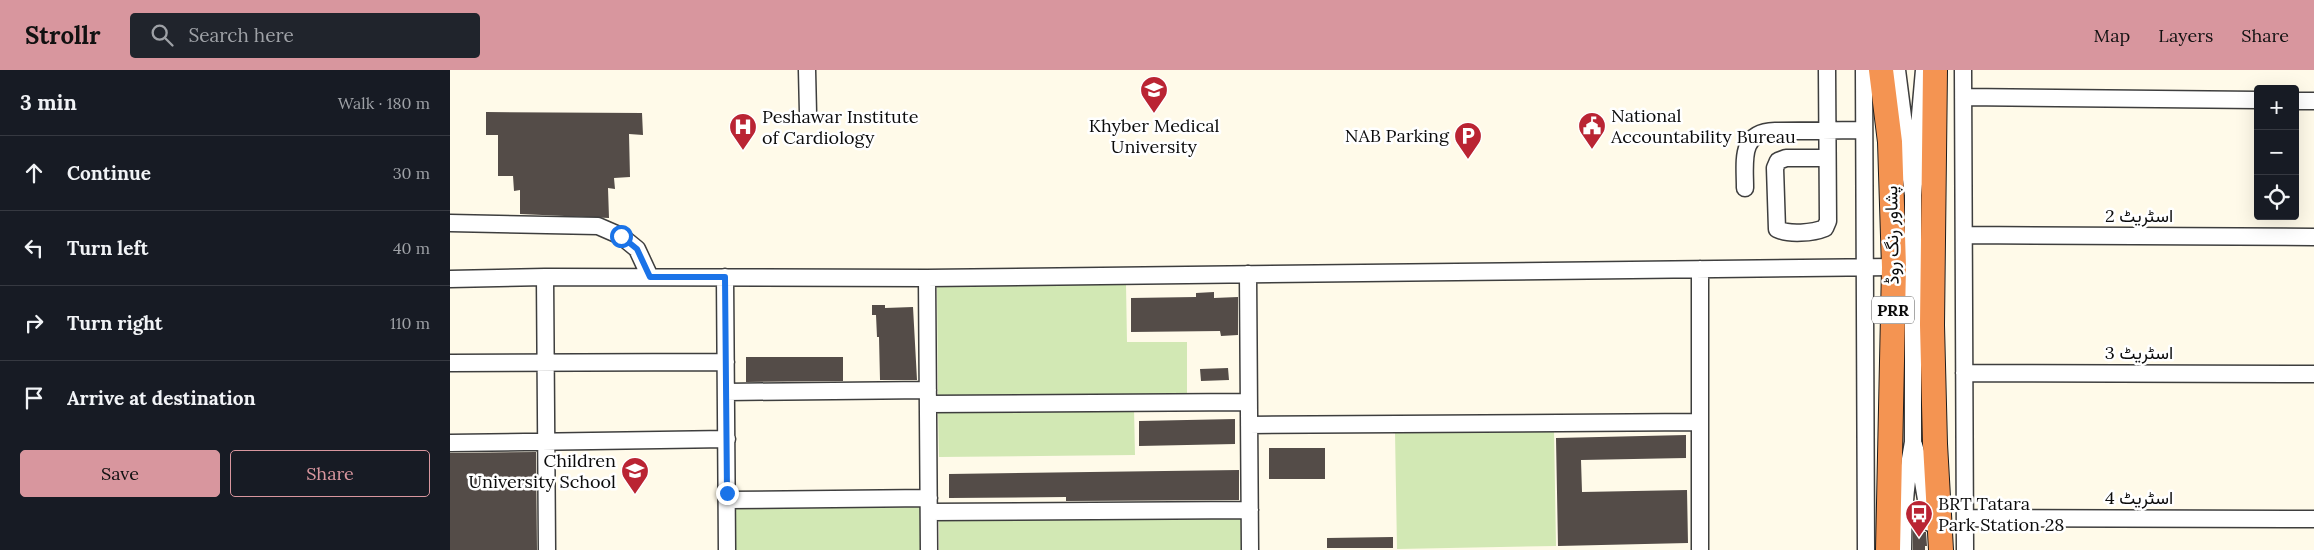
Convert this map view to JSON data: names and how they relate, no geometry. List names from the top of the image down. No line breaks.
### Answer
{"streets":{"highway":["پشاور رنگ روڈ","PRR"],"street":["اسٹریٹ 2","اسٹریٹ 3","اسٹریٹ 4"]},"places":{"school or university":["Khyber Medical University","Children University School"],"public building":["National Accountability Bureau"],"hospital":["Peshawar Institute of Cardiology"],"parking":["NAB Parking"],"bus stop":["BRT Tatara Park Station 28"]},"page":{"header":"Strollr","search":"Search here","nav":["Map","Layers","Share"],"heading":["3 min","Walk · 180 m"],"map_buttons":["+","−"],"list":[["Continue","30 m"],["Turn left","40 m"],["Turn right","110 m"],"Arrive at destination"],"buttons":["Save","Share"]}}
